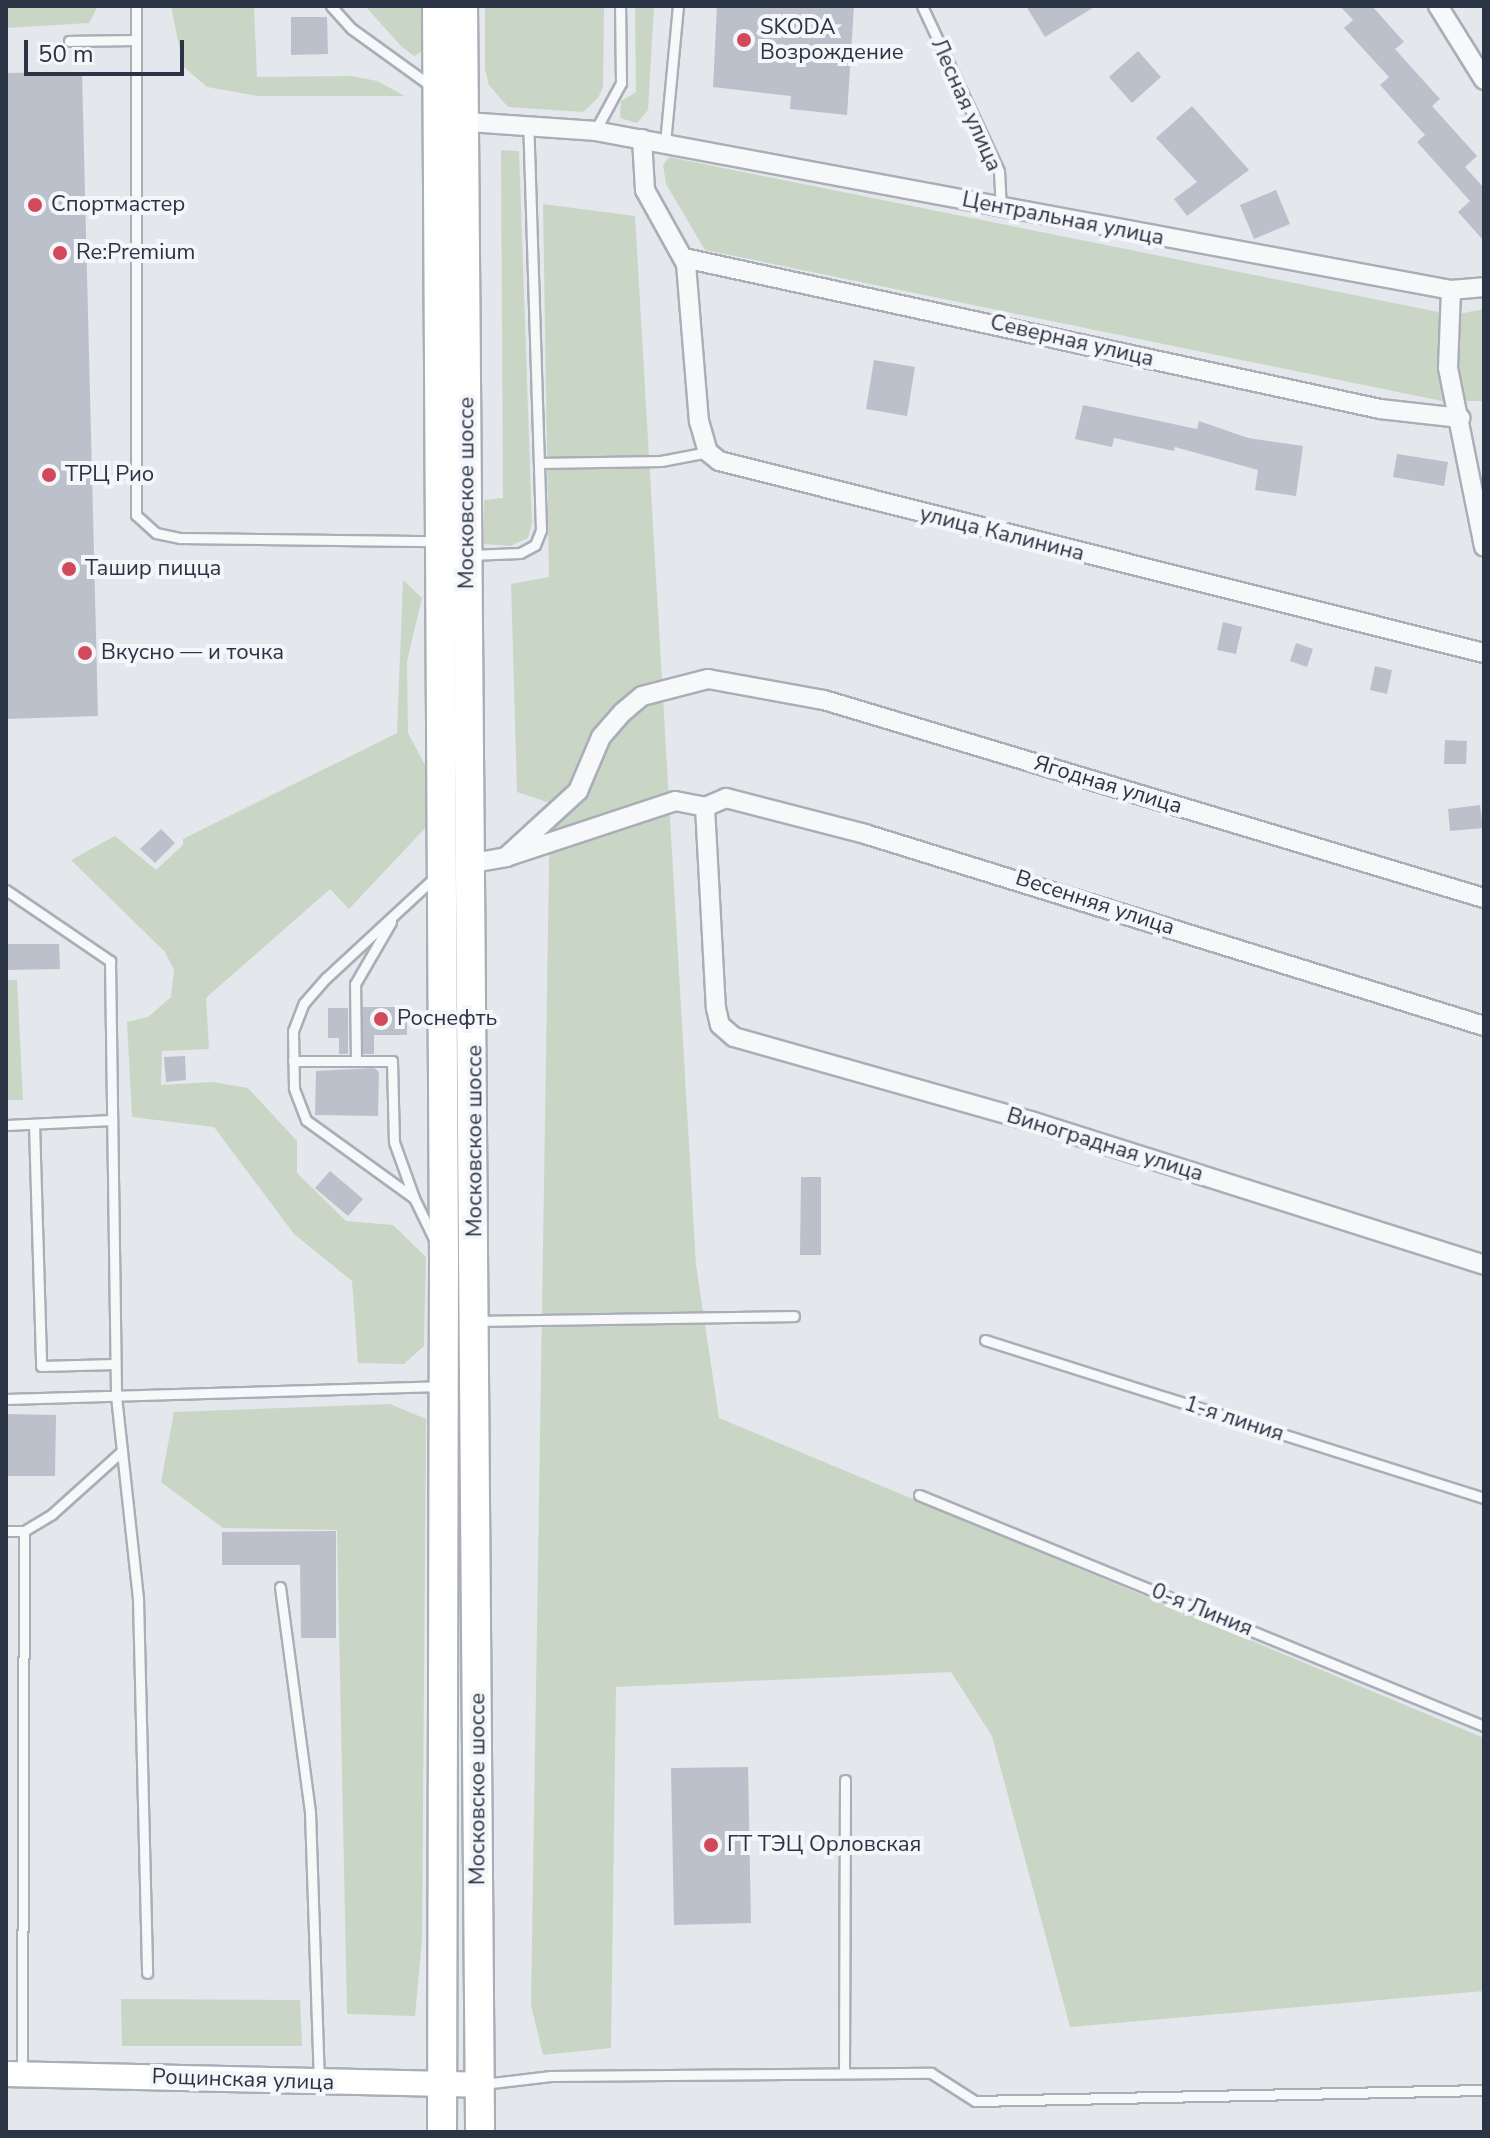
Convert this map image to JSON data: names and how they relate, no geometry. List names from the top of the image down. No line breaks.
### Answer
{"streets":{"main road":["Московское шоссе","Рощинская улица"],"street":["Центральная улица","Северная улица","улица Калинина","Ягодная улица","Весенняя улица","Виноградная улица"],"lane":["Лесная улица","1-я линия","0-я Линия"]},"crossings":[["Лесная улица","Центральная улица"],["Центральная улица","Московское шоссе"],["Московское шоссе","Весенняя улица"],["Московское шоссе","Рощинская улица"],["Ягодная улица","Весенняя улица"],["Весенняя улица","Виноградная улица"]],"places":["SKODA Возрождение","Спортмастер","Re:Premium","ТРЦ Рио","Ташир пицца","Вкусно — и точка","Роснефть","ГТ ТЭЦ Орловская"],"scale_bar":"50 m"}
